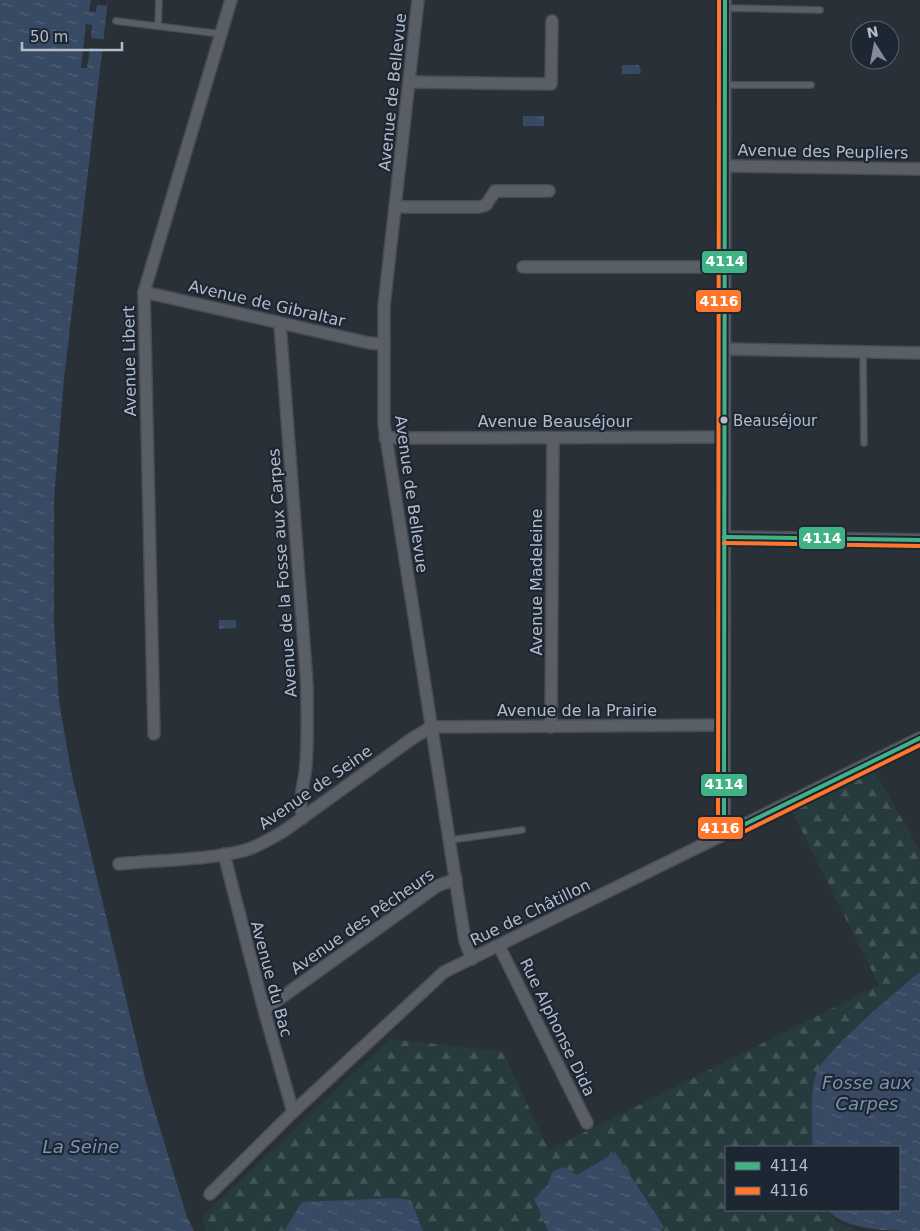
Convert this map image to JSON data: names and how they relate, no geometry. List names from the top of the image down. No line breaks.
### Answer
{"streets":{"street":["Avenue de Bellevue","Avenue des Peupliers","Avenue de Gibraltar","Avenue Libert","Avenue Beauséjour","Avenue de la Fosse aux Carpes","Avenue Madeleine","Avenue de la Prairie","Avenue de Seine","Rue de Châtillon","Avenue des Pêcheurs","Avenue du Bac","Rue Alphonse Dida"]},"crossings":[["Avenue de Bellevue","Avenue de Gibraltar"],["Avenue de Bellevue","Avenue Beauséjour"],["Avenue de Bellevue","Avenue de la Prairie"],["Avenue de Bellevue","Avenue de Seine"],["Avenue de Bellevue","Rue de Châtillon"],["Avenue de Bellevue","Avenue des Pêcheurs"],["Avenue de Gibraltar","Avenue Libert"],["Avenue de Gibraltar","Avenue de la Fosse aux Carpes"],["Avenue Beauséjour","Avenue Madeleine"],["Avenue de la Fosse aux Carpes","Avenue de Seine"],["Avenue Madeleine","Avenue de la Prairie"],["Avenue de la Prairie","Avenue de Seine"],["Avenue de Seine","Avenue du Bac"],["Rue de Châtillon","Avenue du Bac"],["Rue de Châtillon","Rue Alphonse Dida"],["Avenue des Pêcheurs","Avenue du Bac"]],"water":["Fosse aux Carpes","La Seine"],"places":["Beauséjour"],"lines":["transit line 4114","transit line 4116"],"legend":["4114","4116"],"scale_bar":"50 m","north":"top"}
